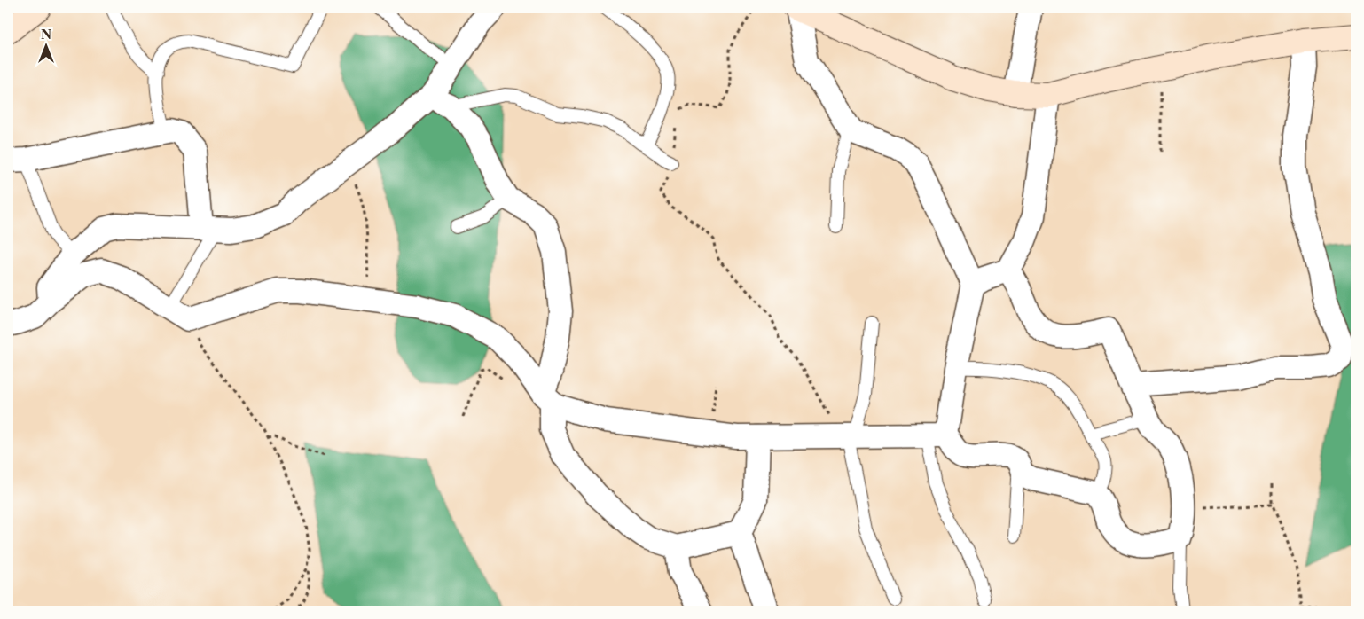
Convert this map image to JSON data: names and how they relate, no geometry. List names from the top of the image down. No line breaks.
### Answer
{"north":"top"}
